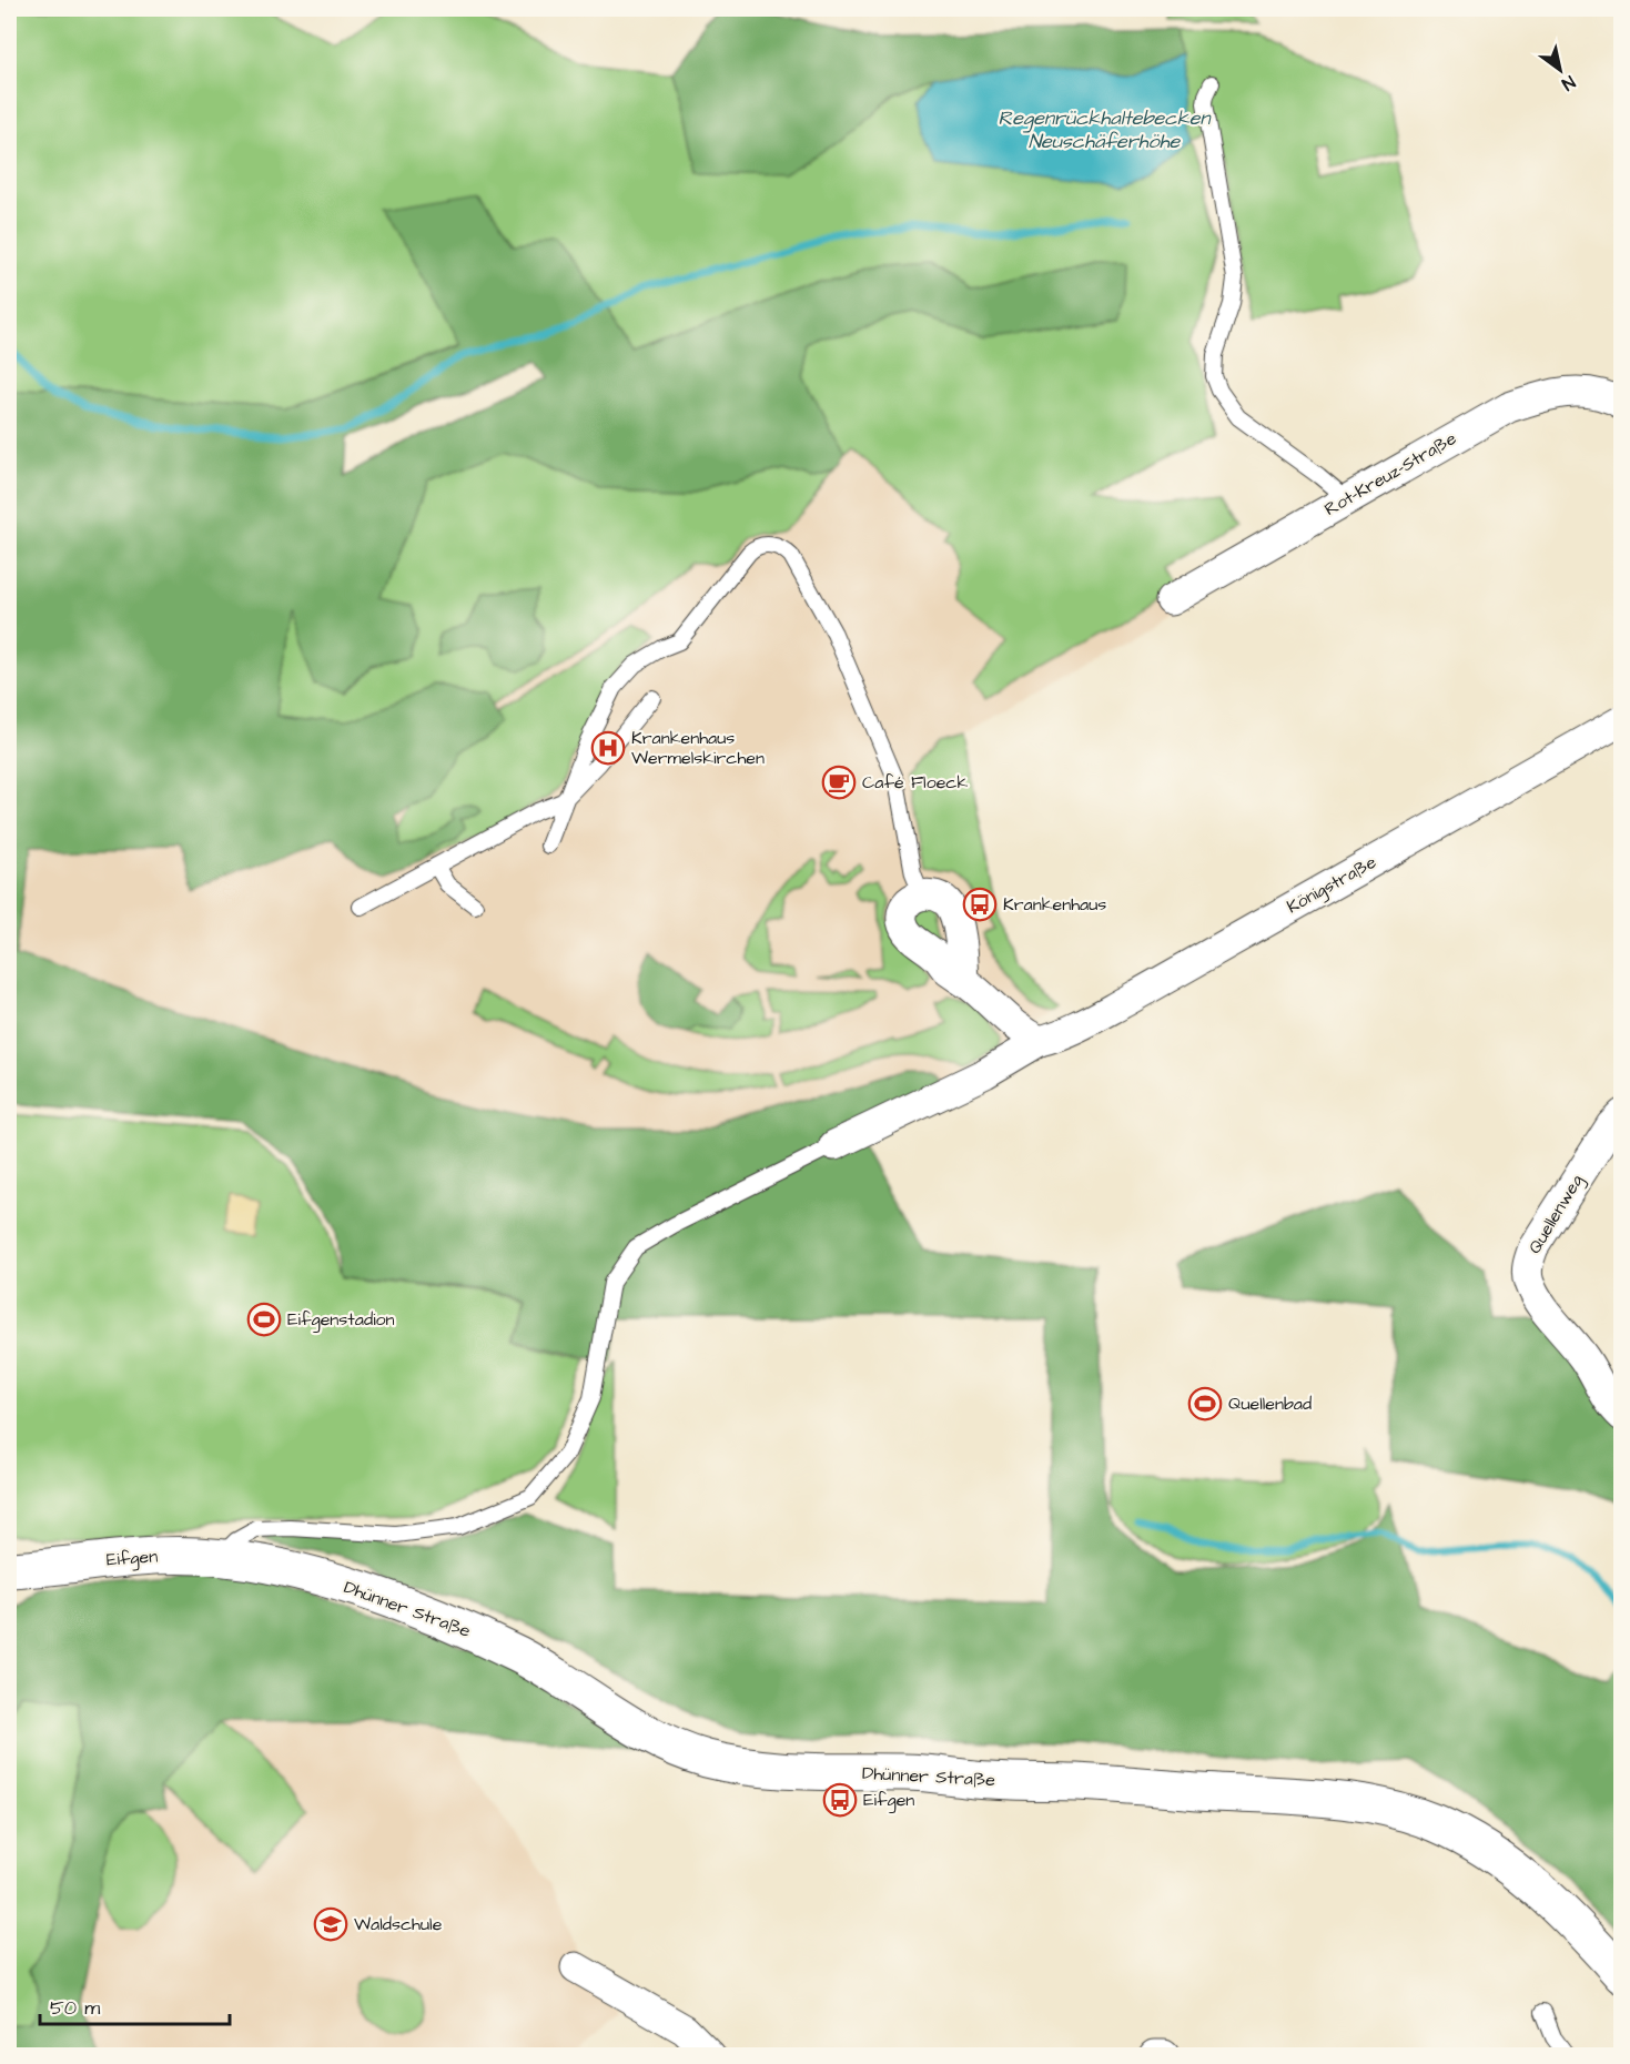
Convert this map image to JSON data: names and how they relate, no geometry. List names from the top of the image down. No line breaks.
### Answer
{"streets":{"main road":["Eifgen","Dhünner Straße"],"street":["Rot-Kreuz-Straße","Königstraße","Quellenweg"]},"crossings":[["Eifgen","Dhünner Straße"]],"water":["Regenrückhaltebecken Neuschäferhöhe"],"places":{"hospital":["Krankenhaus Wermelskirchen"],"cafe":["Café Floeck"],"bus stop":["Krankenhaus","Eifgen"],"sports":["Eifgenstadion","Quellenbad"],"school or university":["Waldschule"]},"scale_bar":"50 m","north":"bottom right"}
